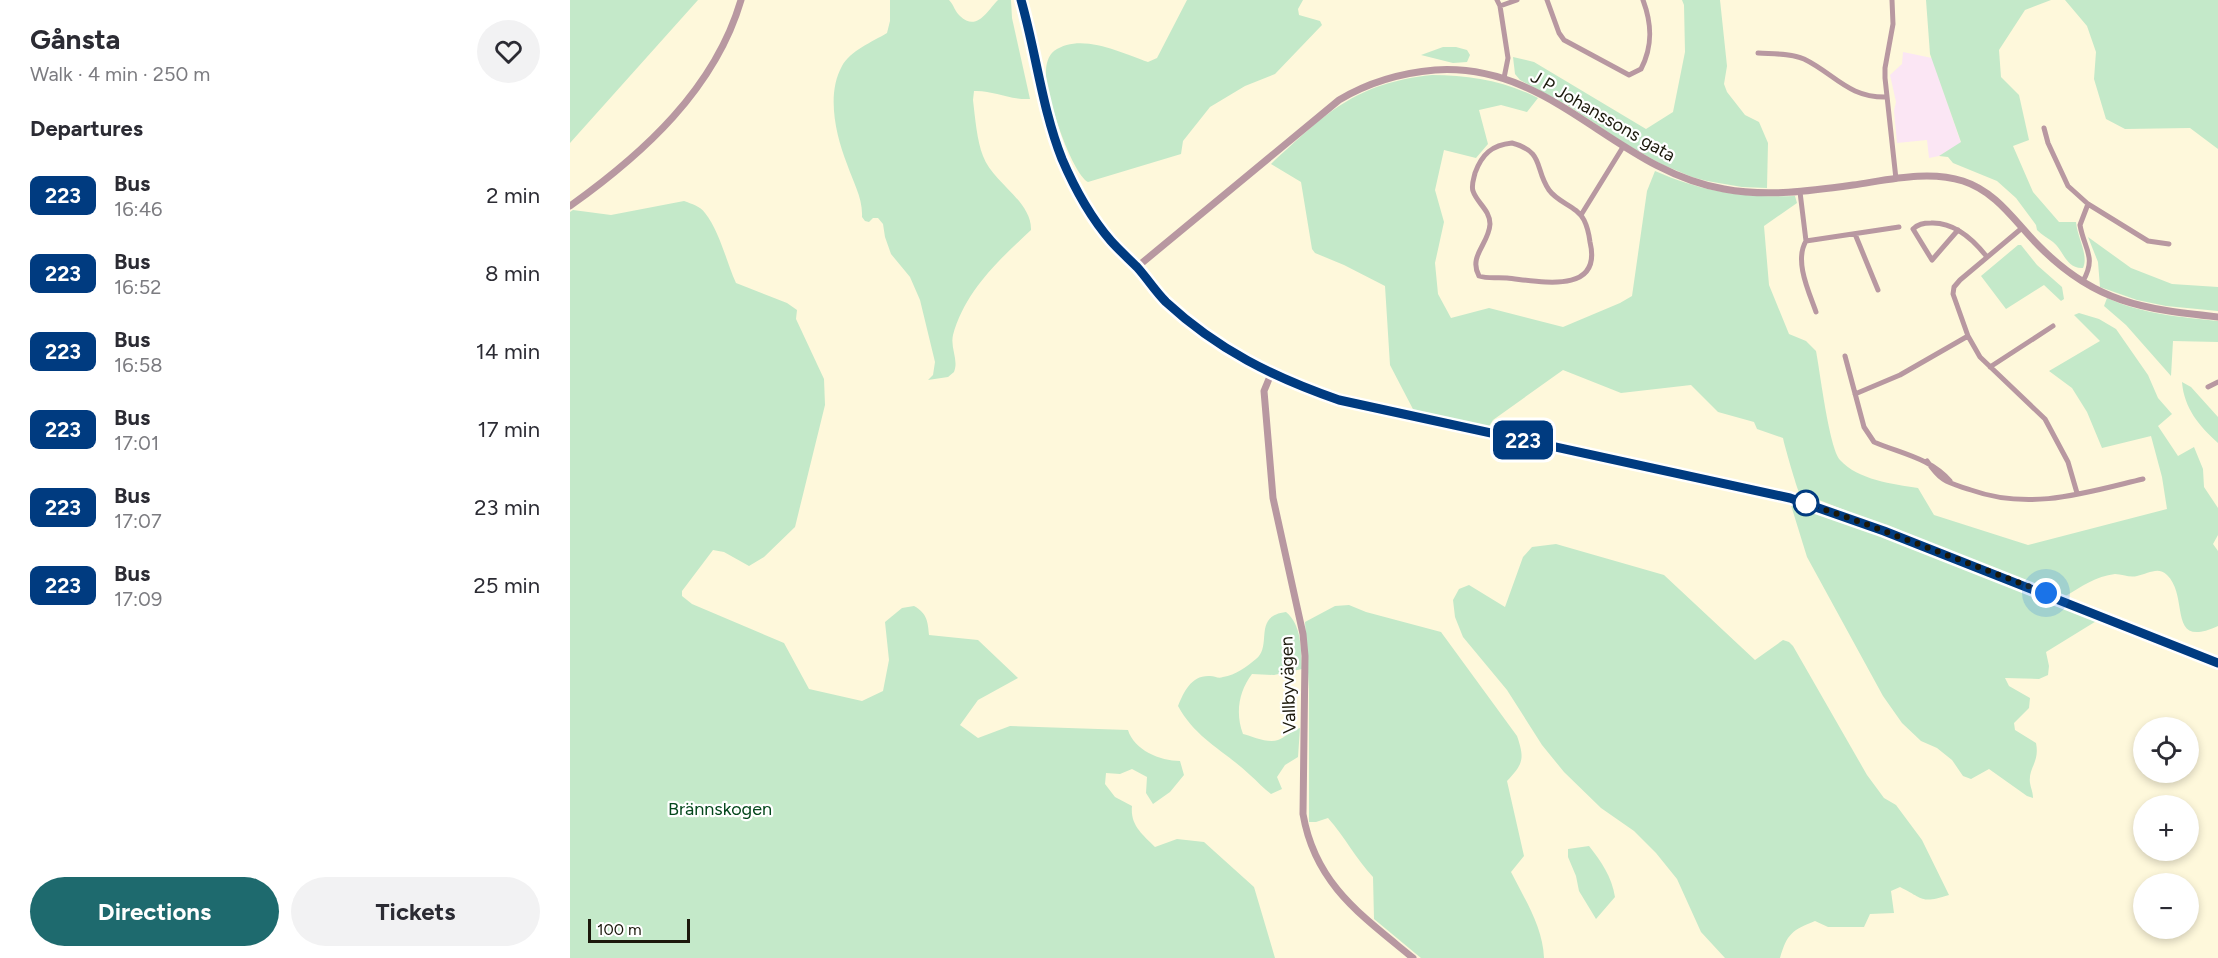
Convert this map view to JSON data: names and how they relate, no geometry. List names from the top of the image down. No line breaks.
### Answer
{"streets":{"street":["J P Johanssons gata","Vallbyvägen"]},"parks":["Brännskogen"],"lines":["bus line 223"],"scale_bar":"100 m","page":{"heading":[["Gånsta","Walk · 4 min · 250 m"],"Departures"],"on_map":"223","list":[{"mark":"223","name":"Bus","note":"16:46","value":"2 min"},{"mark":"223","name":"Bus","note":"16:52","value":"8 min"},{"mark":"223","name":"Bus","note":"16:58","value":"14 min"},{"mark":"223","name":"Bus","note":"17:01","value":"17 min"},{"mark":"223","name":"Bus","note":"17:07","value":"23 min"},{"mark":"223","name":"Bus","note":"17:09","value":"25 min"}],"map_buttons":["+","−"],"buttons":["Directions","Tickets"],"scale":"100 m"}}
